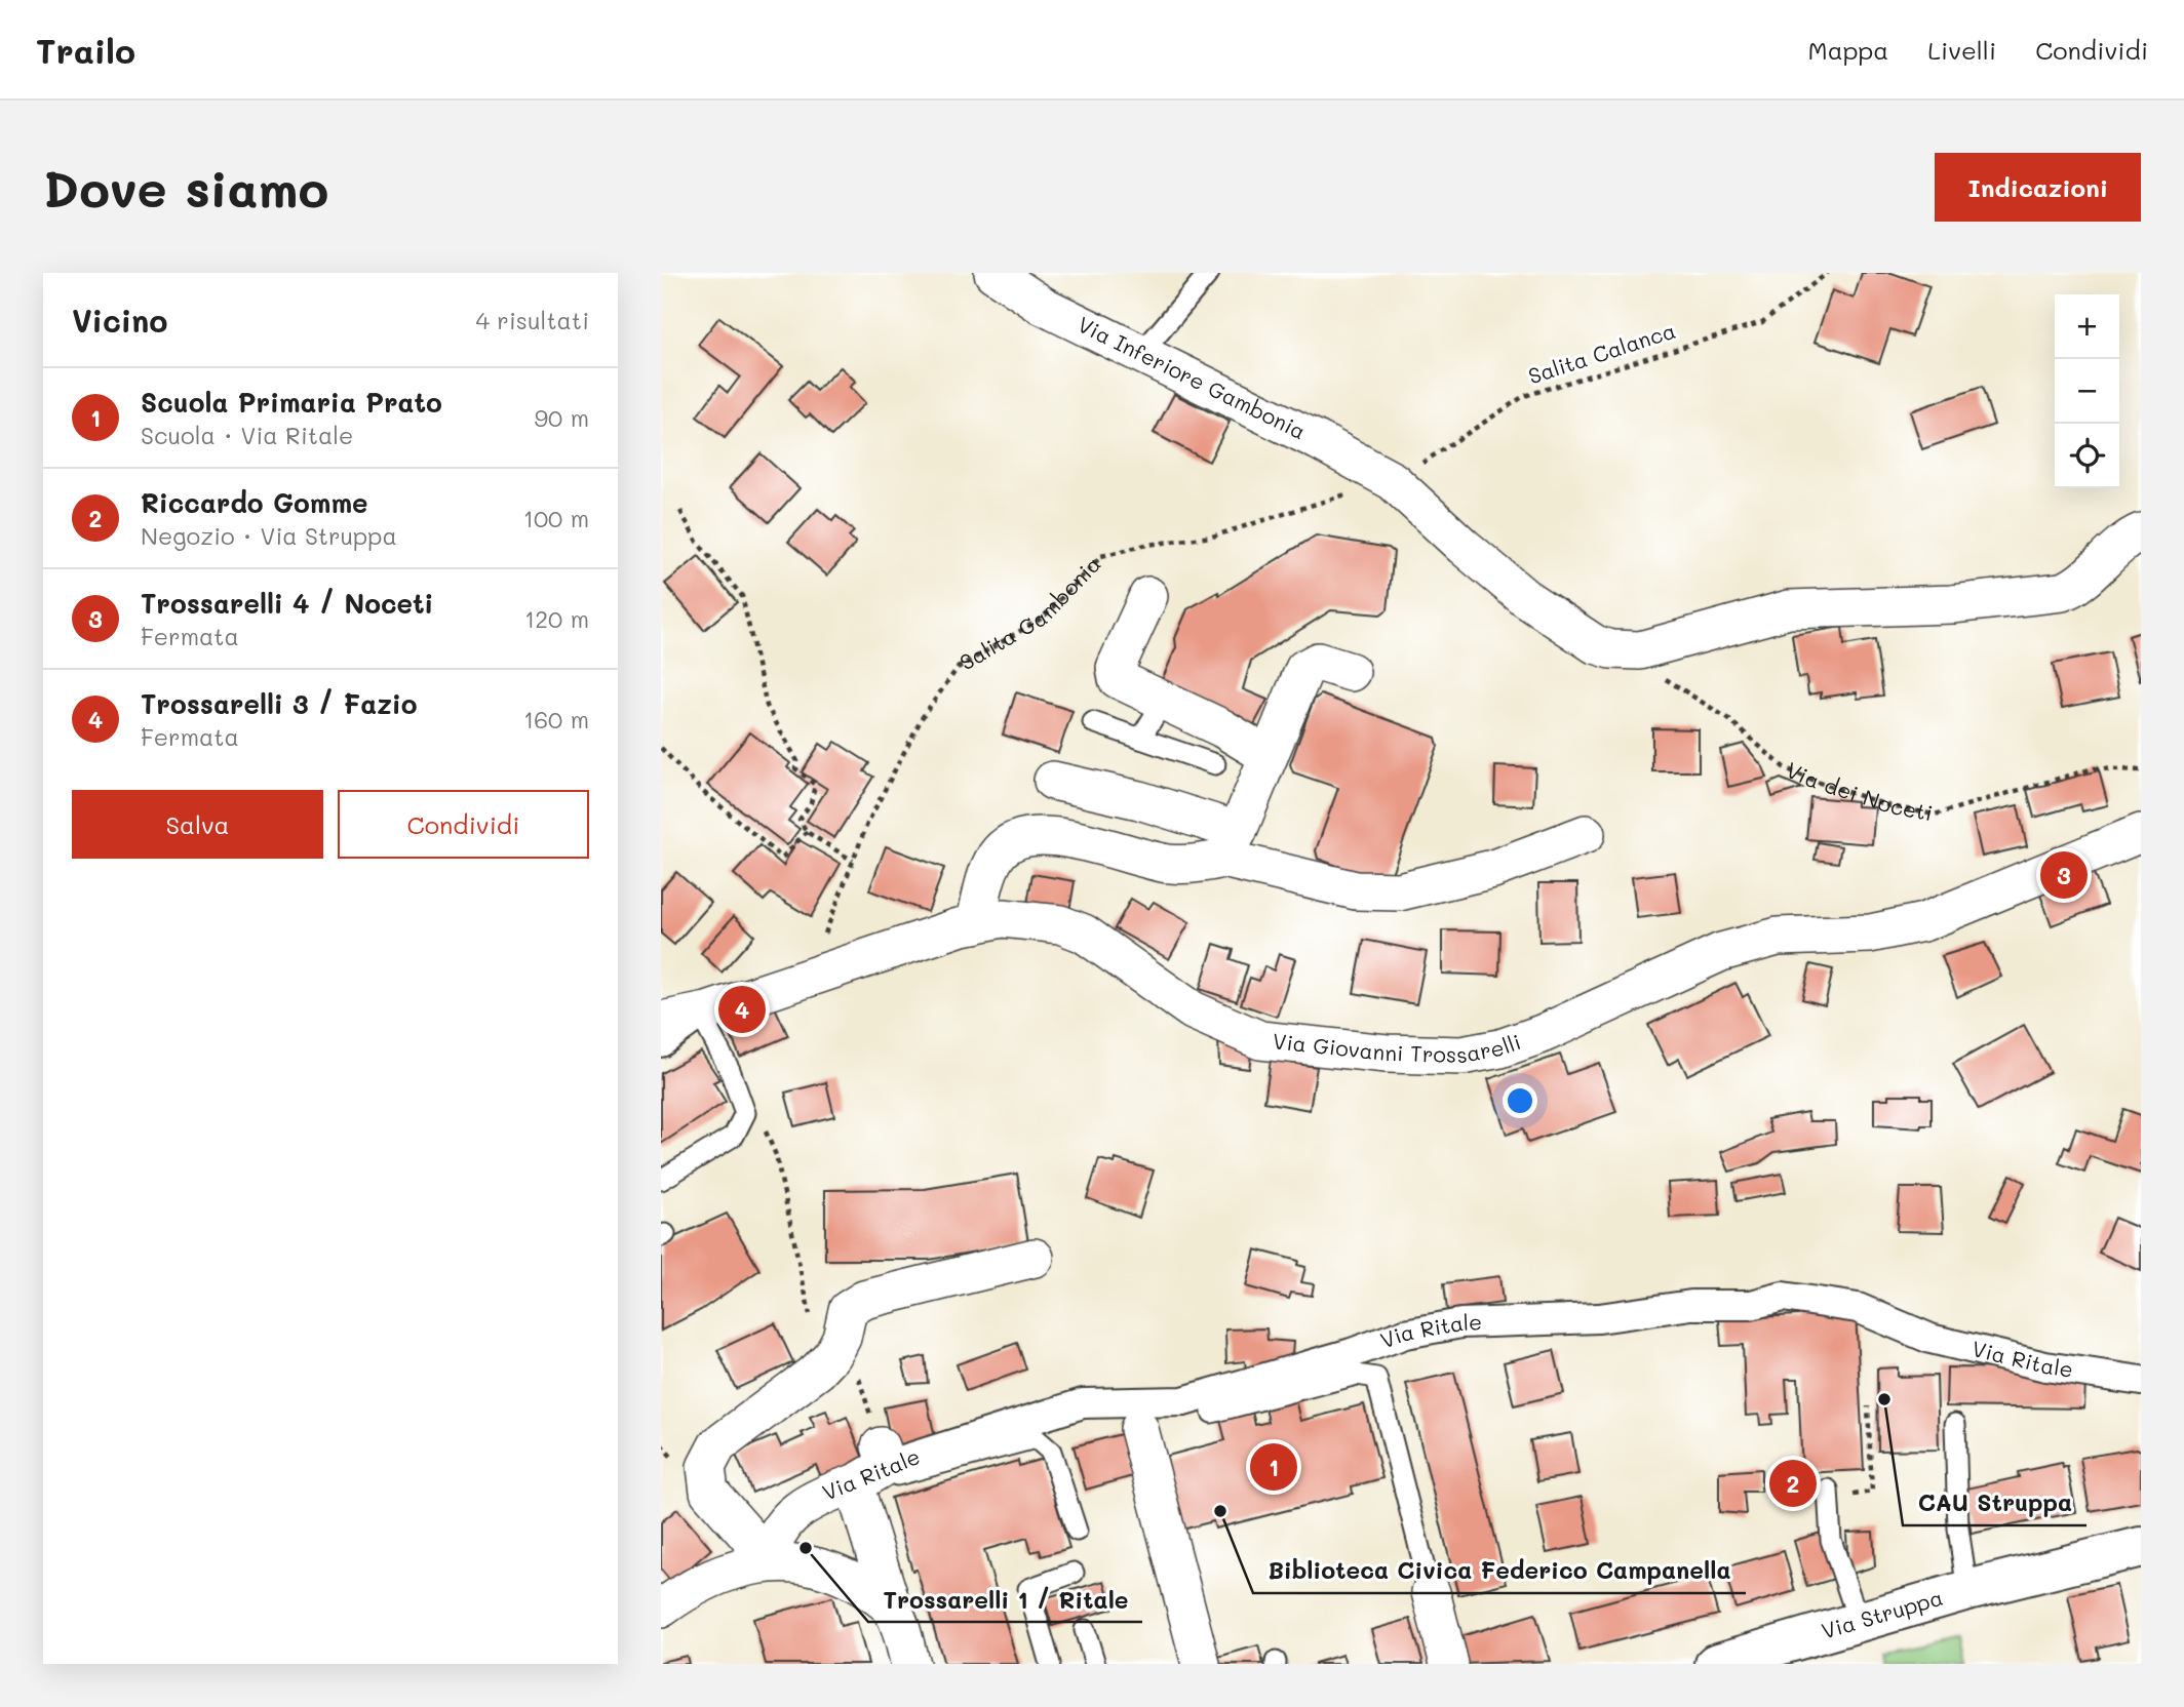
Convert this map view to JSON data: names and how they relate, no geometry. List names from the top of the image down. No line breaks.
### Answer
{"streets":{"street":["Via Inferiore Gambonia","Via Giovanni Trossarelli","Via Ritale","Via Struppa"],"path":["Salita Calanca","Salita Gambonia","Via dei Noceti"]},"crossings":[["Salita Calanca","Via Inferiore Gambonia"],["Salita Calanca","Salita Gambonia"],["Via Inferiore Gambonia","Salita Gambonia"],["Salita Gambonia","Via Giovanni Trossarelli"]],"places":["CAU Struppa","Biblioteca Civica Federico Campanella","Trossarelli 1 / Ritale"],"page":{"header":"Trailo","nav":["Mappa","Livelli","Condividi"],"buttons":["Indicazioni",["Salva","Condividi"]],"title":"Dove siamo","heading":["Vicino","4 risultati"],"map_buttons":["+","−"],"list":[{"mark":"1","name":"Scuola Primaria Prato","note":"Scuola · Via Ritale","value":"90 m"},{"mark":"2","name":"Riccardo Gomme","note":"Negozio · Via Struppa","value":"100 m"},{"mark":"3","name":"Trossarelli 4 / Noceti","note":"Fermata","value":"120 m"},{"mark":"4","name":"Trossarelli 3 / Fazio","note":"Fermata","value":"160 m"}],"pins":["3","4","1","2"]}}
